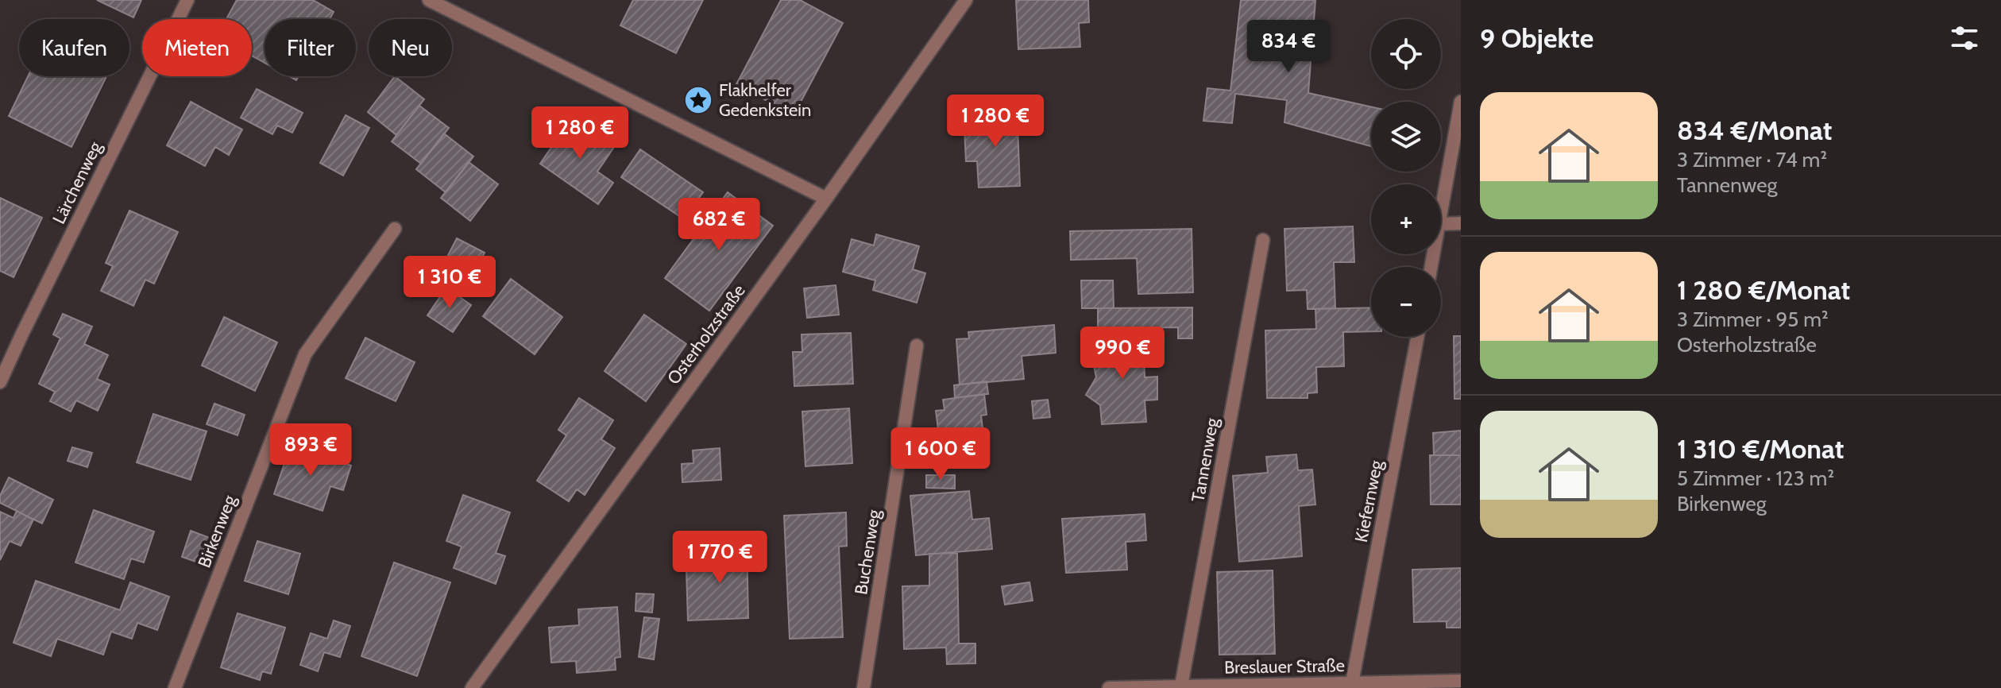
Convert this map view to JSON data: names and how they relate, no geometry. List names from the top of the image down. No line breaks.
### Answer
{"streets":{"street":["Lärchenweg","Osterholzstraße","Tannenweg","Kiefernweg","Birkenweg","Buchenweg","Breslauer Straße"]},"crossings":[["Tannenweg","Breslauer Straße"],["Kiefernweg","Breslauer Straße"]],"places":{"place":["Flakhelfer Gedenkstein"]},"page":{"heading":"9 Objekte","map_buttons":["+","−"],"chip":["Kaufen","Mieten","Filter","Neu"],"price":["834 €","1 280 €","1 280 €","682 €","1 310 €","990 €","893 €","1 600 €","1 770 €"],"list":[{"name":"834 €/Monat","note":"3 Zimmer · 74 m² · Tannenweg"},{"name":"1 280 €/Monat","note":"3 Zimmer · 95 m² · Osterholzstraße"},{"name":"1 310 €/Monat","note":"5 Zimmer · 123 m² · Birkenweg"}]}}
